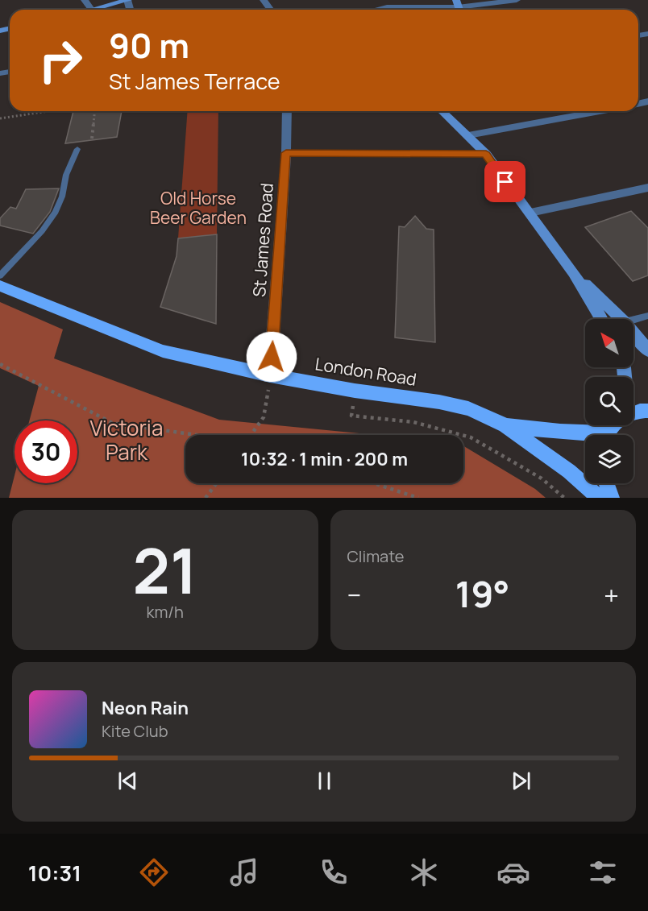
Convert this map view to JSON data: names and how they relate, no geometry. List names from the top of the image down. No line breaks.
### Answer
{"streets":{"main road":["London Road"],"street":["St James Road"]},"crossings":[["St James Road","London Road"]],"parks":["Old Horse Beer Garden","Victoria Park"],"north":"top left","page":{"turn":["90 m","St James Terrace"],"limit":"30","trip":"10:32 · 1 min · 200 m","tile":[["21","km/h"],"Climate"],"heat":["−","19°","+"],"song":["Neon Rain","Kite Club"],"tabs":"10:31"}}
